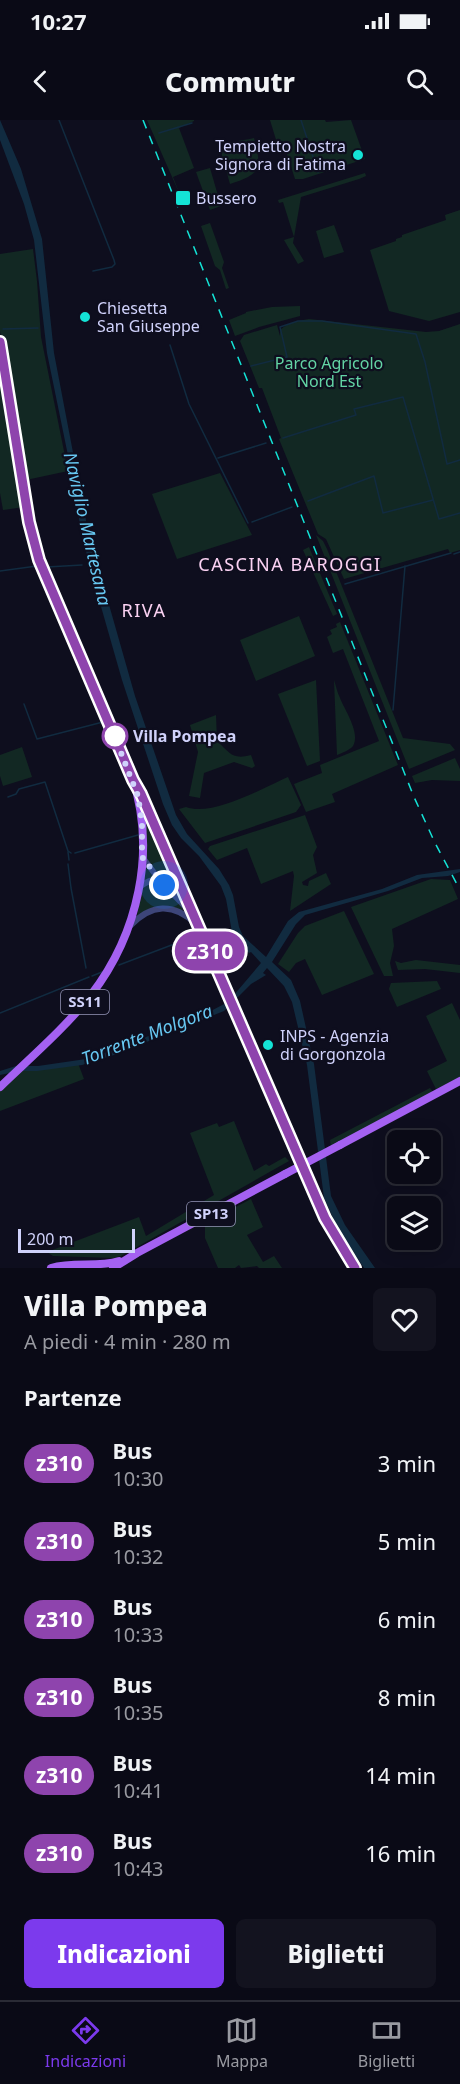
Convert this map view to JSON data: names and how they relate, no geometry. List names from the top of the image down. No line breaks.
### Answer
{"streets":{"main road":["SS11","SP13"]},"districts":["CASCINA BAROGGI","RIVA"],"water":["Naviglio Martesana","Torrente Molgora"],"parks":["Parco Agricolo Nord Est"],"places":{"other":["Tempietto Nostra Signora di Fatima","Chiesetta San Giuseppe","Villa Pompea","INPS - Agenzia di Gorgonzola"],"transit":["Bussero"]},"lines":["bus line z310"],"scale_bar":"200 m","page":{"status":"10:27","header":"Commutr","on_map":"z310","scale":"200 m","heading":[["Villa Pompea","A piedi · 4 min · 280 m"],"Partenze"],"list":[{"mark":"z310","name":"Bus","note":"10:30","value":"3 min"},{"mark":"z310","name":"Bus","note":"10:32","value":"5 min"},{"mark":"z310","name":"Bus","note":"10:33","value":"6 min"},{"mark":"z310","name":"Bus","note":"10:35","value":"8 min"},{"mark":"z310","name":"Bus","note":"10:41","value":"14 min"},{"mark":"z310","name":"Bus","note":"10:43","value":"16 min"}],"buttons":["Indicazioni","Biglietti"],"tabs":["Indicazioni","Mappa","Biglietti"]}}
